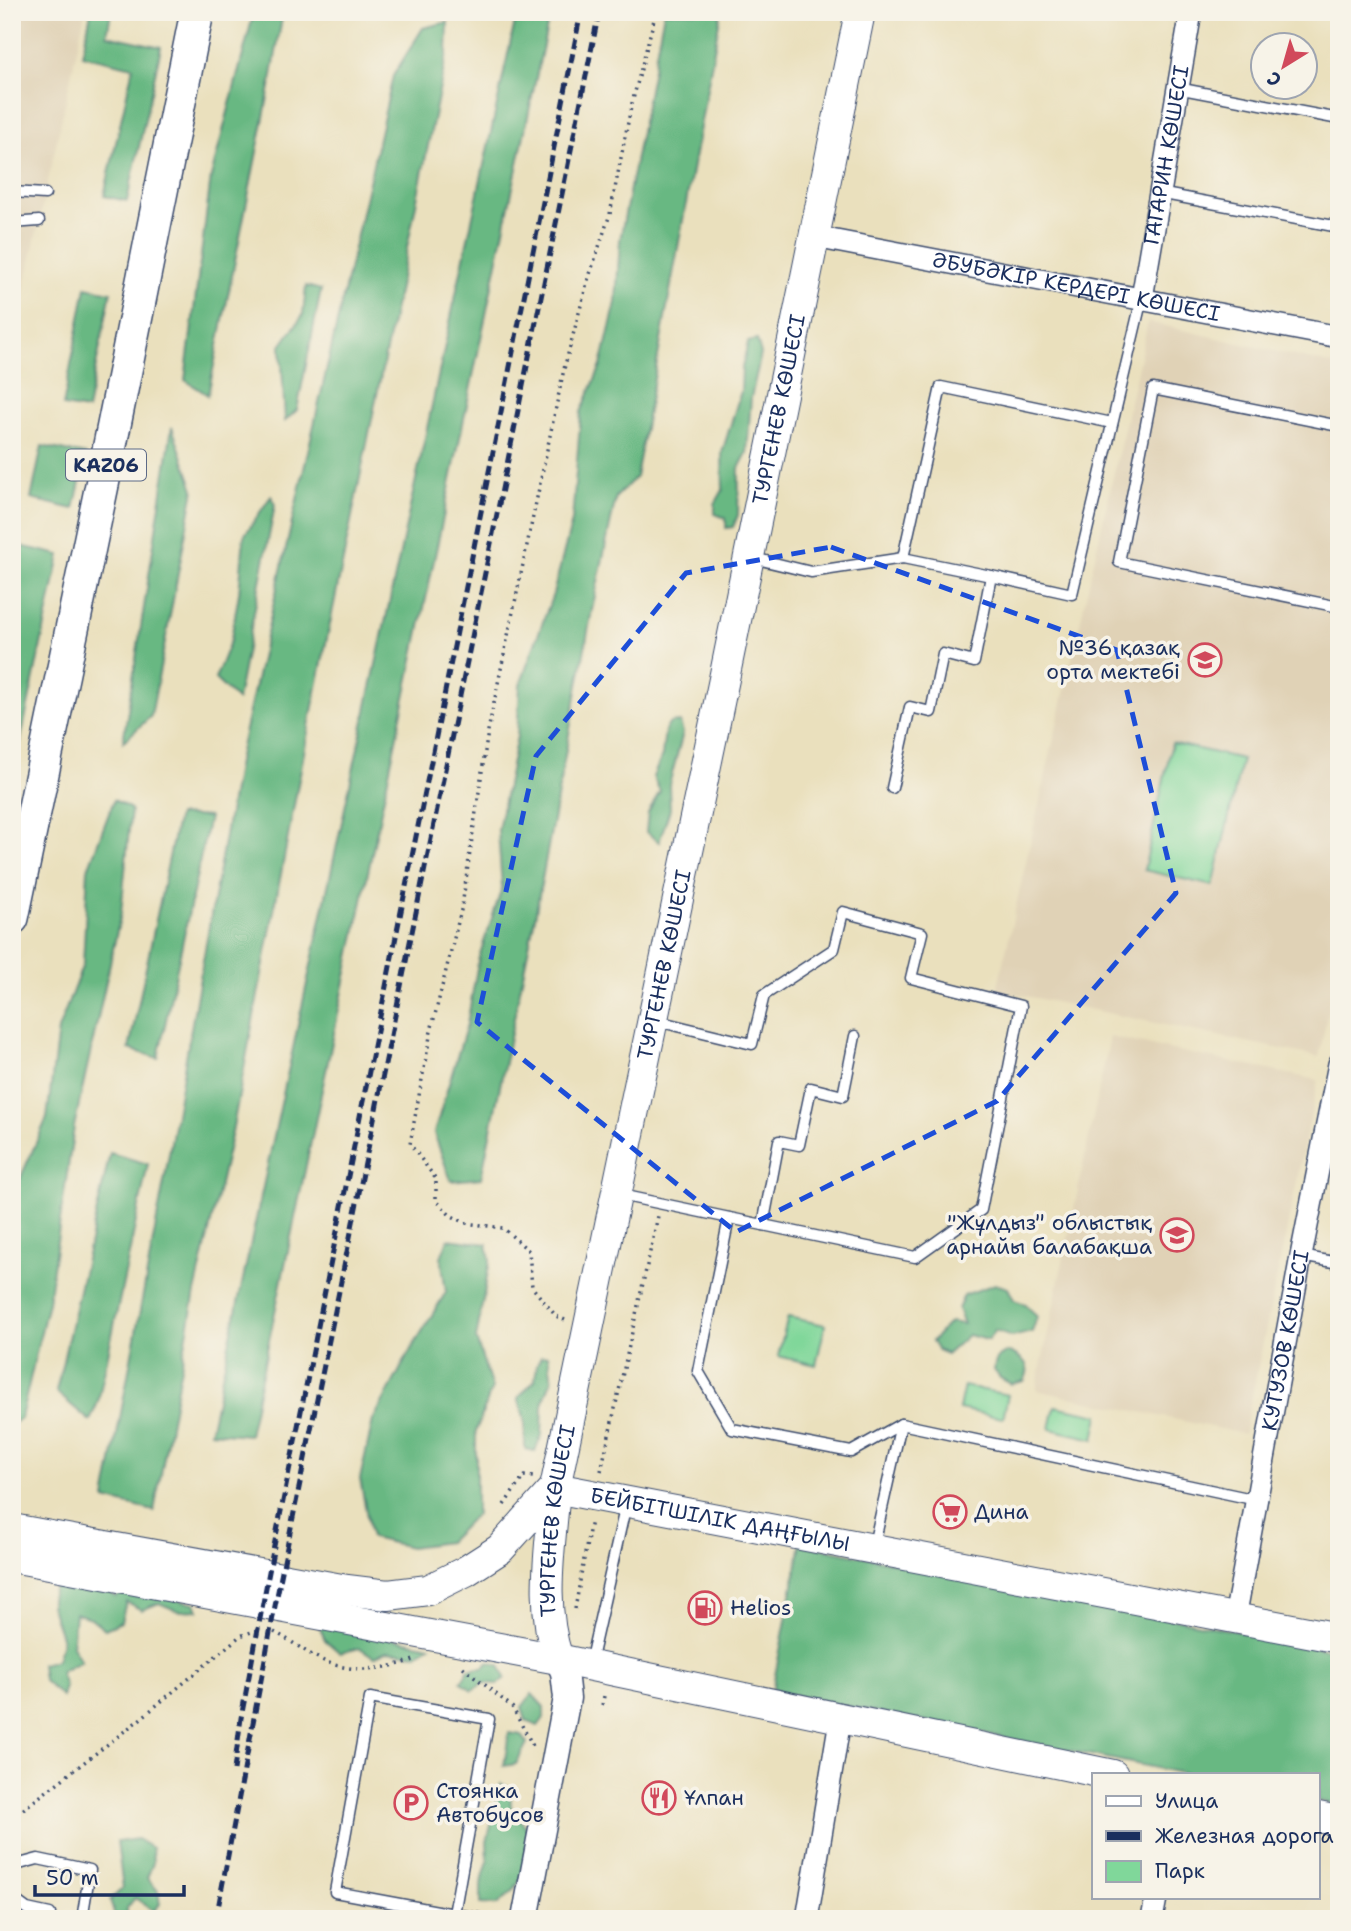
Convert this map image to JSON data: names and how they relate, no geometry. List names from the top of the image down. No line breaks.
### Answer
{"streets":{"highway":["KАZ06"],"main road":["ТУРГЕНЕВ КӨШЕСІ","БЕЙБІТШІЛІК ДАҢҒЫЛЫ"],"street":["ГАГАРИН КӨШЕСІ","ӘБУБӘКІР КЕРДЕРІ КӨШЕСІ","КУТУЗОВ КӨШЕСІ"]},"crossings":[["ГАГАРИН КӨШЕСІ","ӘБУБӘКІР КЕРДЕРІ КӨШЕСІ"],["ӘБУБӘКІР КЕРДЕРІ КӨШЕСІ","ТУРГЕНЕВ КӨШЕСІ"],["ТУРГЕНЕВ КӨШЕСІ","БЕЙБІТШІЛІК ДАҢҒЫЛЫ"],["КУТУЗОВ КӨШЕСІ","БЕЙБІТШІЛІК ДАҢҒЫЛЫ"]],"places":{"school or university":["№36 қазақ орта мектебі","\"Жұлдыз\" облыстық арнайы балабақша"],"supermarket":["Дина"],"fuel station":["Helios"],"restaurant":["Ұлпан"],"parking":["Стоянка Автобусов"]},"legend":["Улица","Железная дорога","Парк"],"scale_bar":"50 m","north":"bottom left"}
